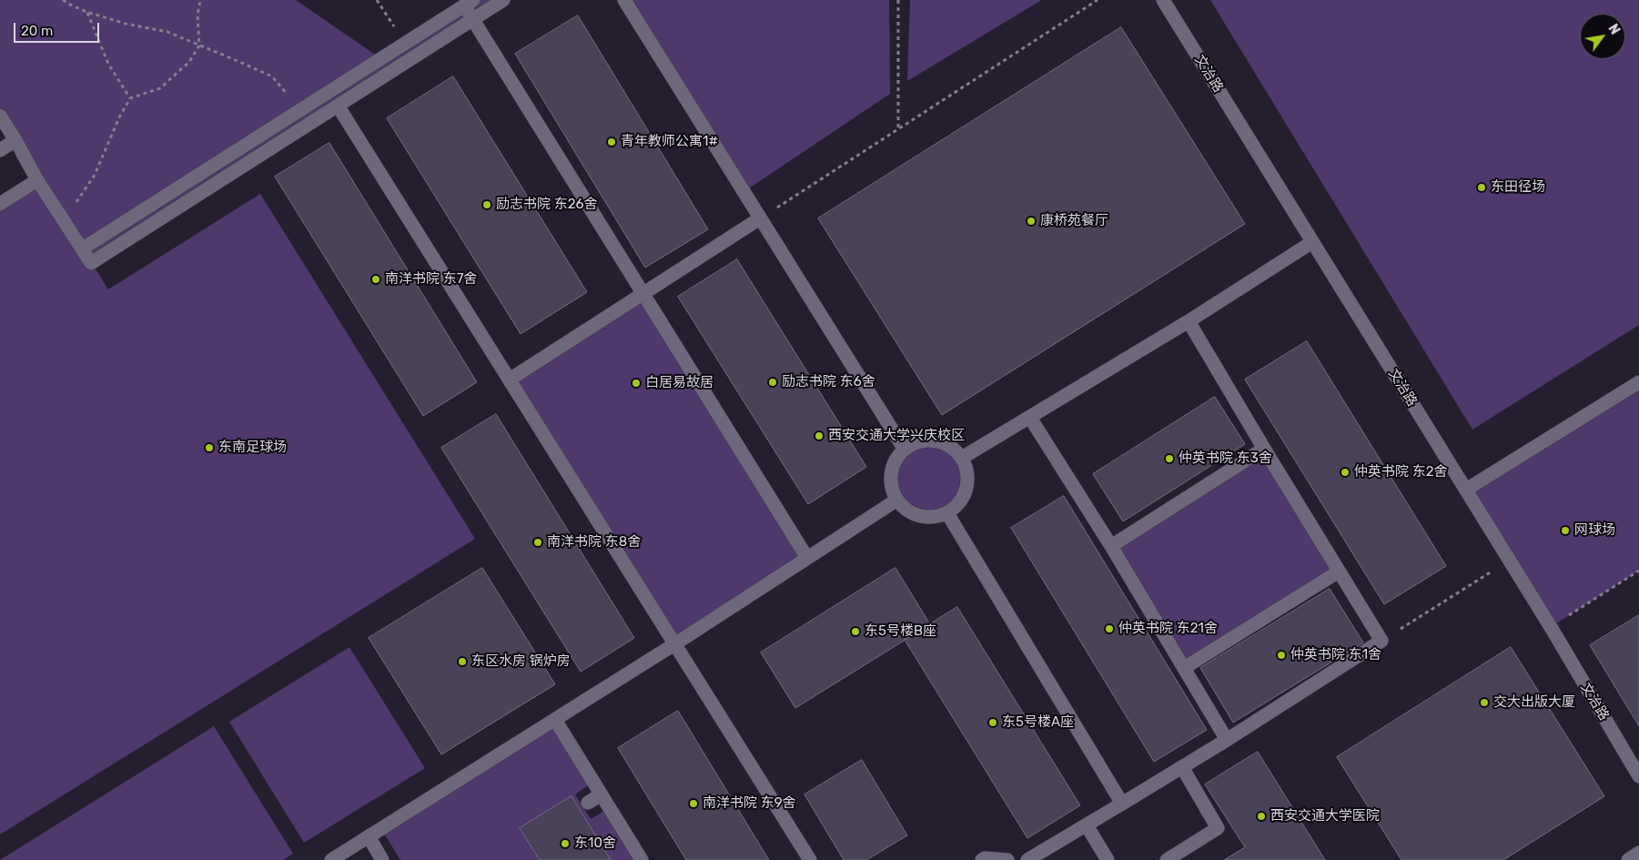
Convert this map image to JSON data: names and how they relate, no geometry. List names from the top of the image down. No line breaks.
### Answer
{"streets":{"street":["文治路"]},"places":["青年教师公寓1#","东田径场","励志书院 东26舍","康桥苑餐厅","南洋书院 东7舍","励志书院 东6舍","白居易故居","西安交通大学兴庆校区","东南足球场","仲英书院 东3舍","仲英书院 东2舍","网球场","南洋书院 东8舍","仲英书院 东21舍","东5号楼B座","仲英书院 东1舍","东区水房 锅炉房","交大出版大厦","东5号楼A座","南洋书院 东9舍","西安交通大学医院","东10舍"],"scale_bar":"20 m","north":"top right"}
